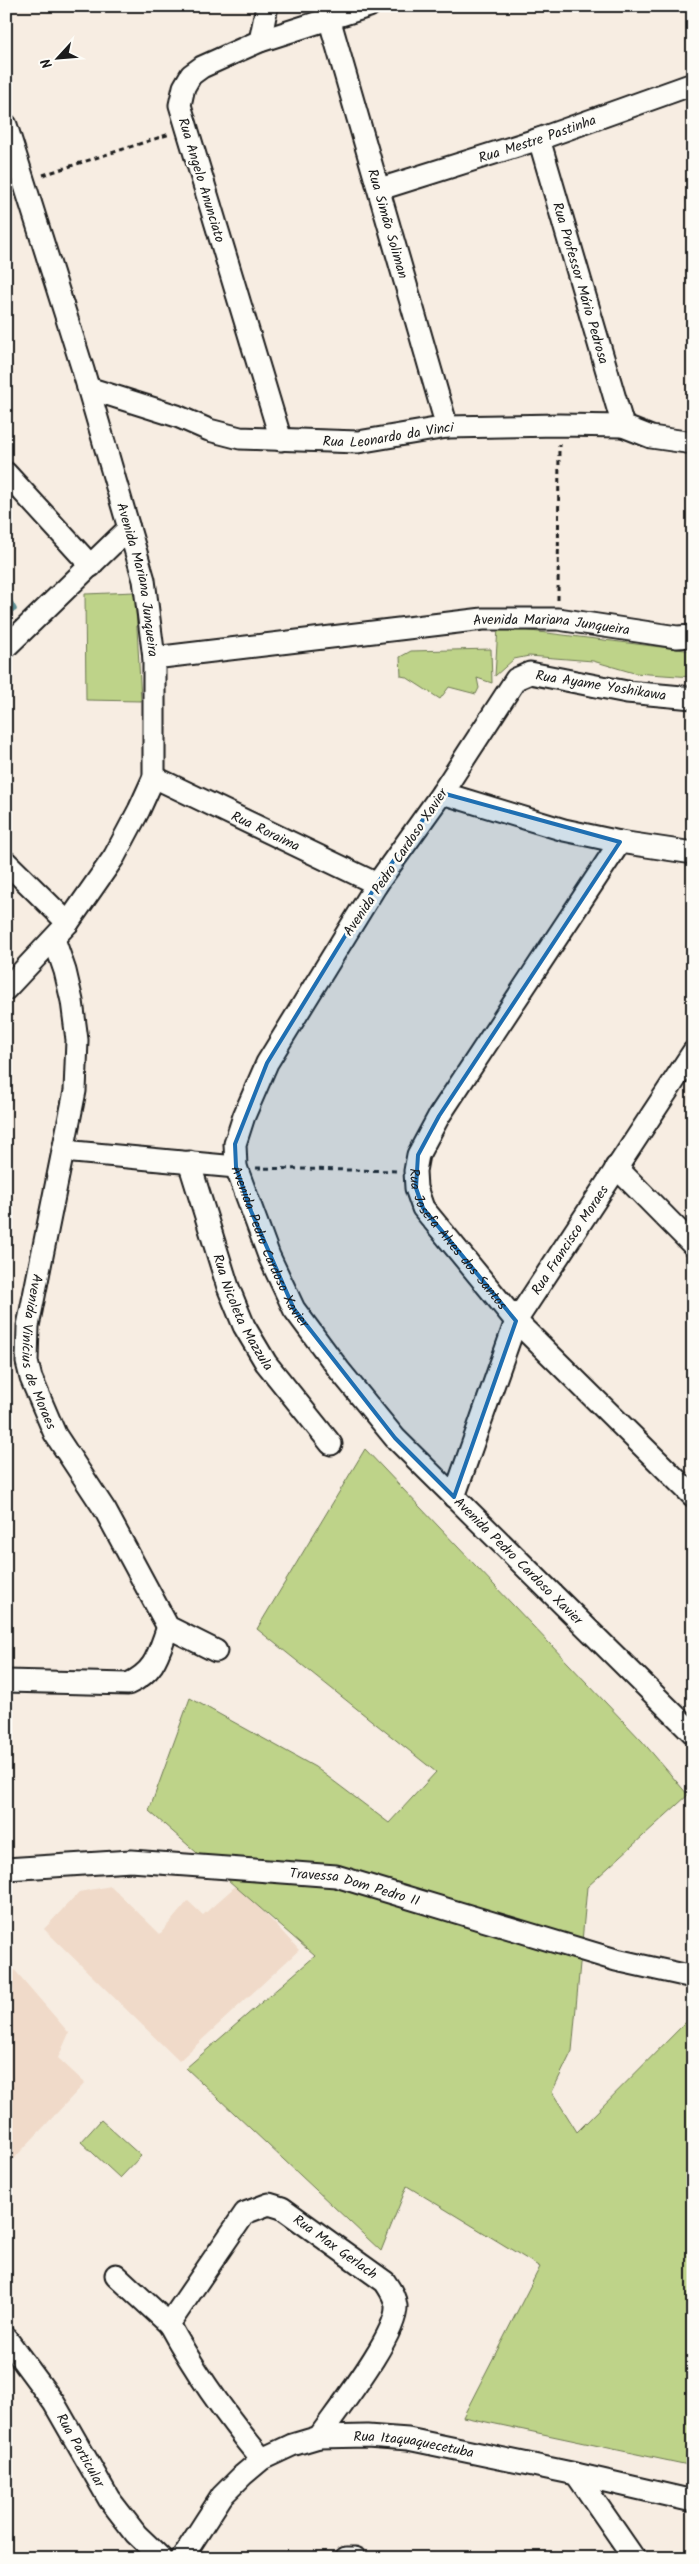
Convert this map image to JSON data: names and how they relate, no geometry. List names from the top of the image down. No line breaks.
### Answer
{"streets":{"street":["Rua Mestre Pastinha","Rua Angelo Anunciato","Rua Simão Soliman","Rua Professor Mário Pedrosa","Rua Leonardo da Vinci","Avenida Mariana Junqueira","Rua Ayame Yoshikawa","Rua Roraima","Avenida Pedro Cardoso Xavier","Rua Josefa Alves dos Santos","Rua Francisco Moraes","Rua Nicoleta Mazzula","Avenida Vinícius de Moraes","Travessa Dom Pedro II","Rua Max Gerlach","Rua Itaquaquecetuba","Rua Particular"]},"crossings":[["Rua Mestre Pastinha","Rua Simão Soliman"],["Rua Mestre Pastinha","Rua Professor Mário Pedrosa"],["Rua Angelo Anunciato","Rua Simão Soliman"],["Rua Angelo Anunciato","Rua Leonardo da Vinci"],["Rua Simão Soliman","Rua Leonardo da Vinci"],["Rua Professor Mário Pedrosa","Rua Leonardo da Vinci"],["Rua Leonardo da Vinci","Avenida Mariana Junqueira"],["Rua Ayame Yoshikawa","Avenida Pedro Cardoso Xavier"],["Rua Roraima","Avenida Pedro Cardoso Xavier"],["Avenida Pedro Cardoso Xavier","Rua Francisco Moraes"],["Rua Josefa Alves dos Santos","Rua Francisco Moraes"],["Rua Max Gerlach","Rua Itaquaquecetuba"]],"north":"bottom left"}
